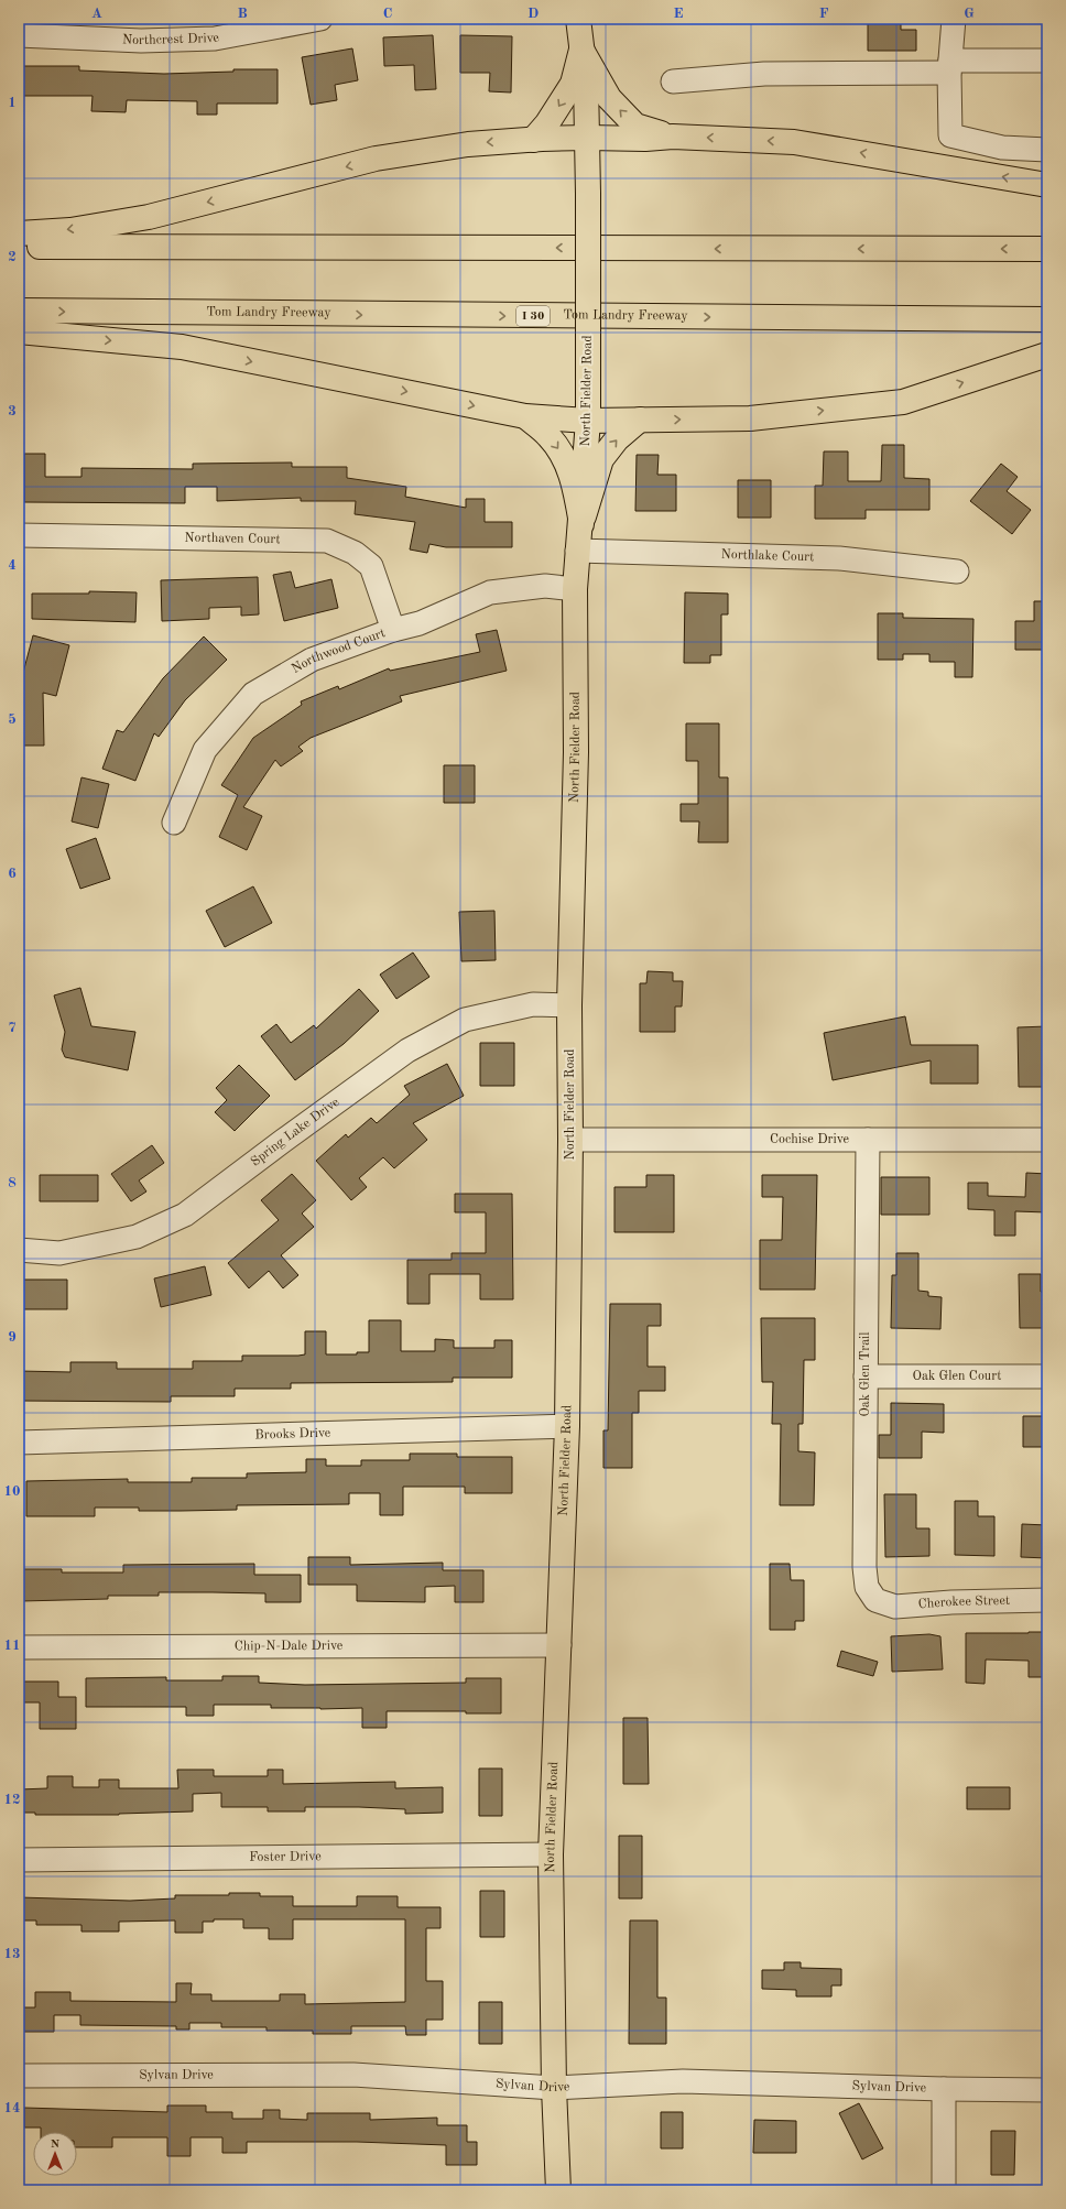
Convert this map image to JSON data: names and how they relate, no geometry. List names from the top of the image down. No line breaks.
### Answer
{"streets":{"main road":["Tom Landry Freeway","I 30","North Fielder Road"],"street":["Northcrest Drive","Northaven Court","Northlake Court","Northwood Court","Spring Lake Drive","Cochise Drive","Oak Glen Trail","Oak Glen Court","Brooks Drive","Cherokee Street","Chip-N-Dale Drive","Foster Drive","Sylvan Drive"]},"crossings":[["North Fielder Road","Northlake Court"],["North Fielder Road","Northwood Court"],["North Fielder Road","Spring Lake Drive"],["North Fielder Road","Cochise Drive"],["North Fielder Road","Brooks Drive"],["North Fielder Road","Chip-N-Dale Drive"],["North Fielder Road","Foster Drive"],["North Fielder Road","Sylvan Drive"],["Northaven Court","Northwood Court"],["Cochise Drive","Oak Glen Trail"],["Oak Glen Trail","Oak Glen Court"],["Oak Glen Trail","Cherokee Street"]],"north":"top","grid":{"columns":["A","B","C","D","E","F","G"],"rows":["1","2","3","4","5","6","7","8","9","10","11","12","13","14"]}}
